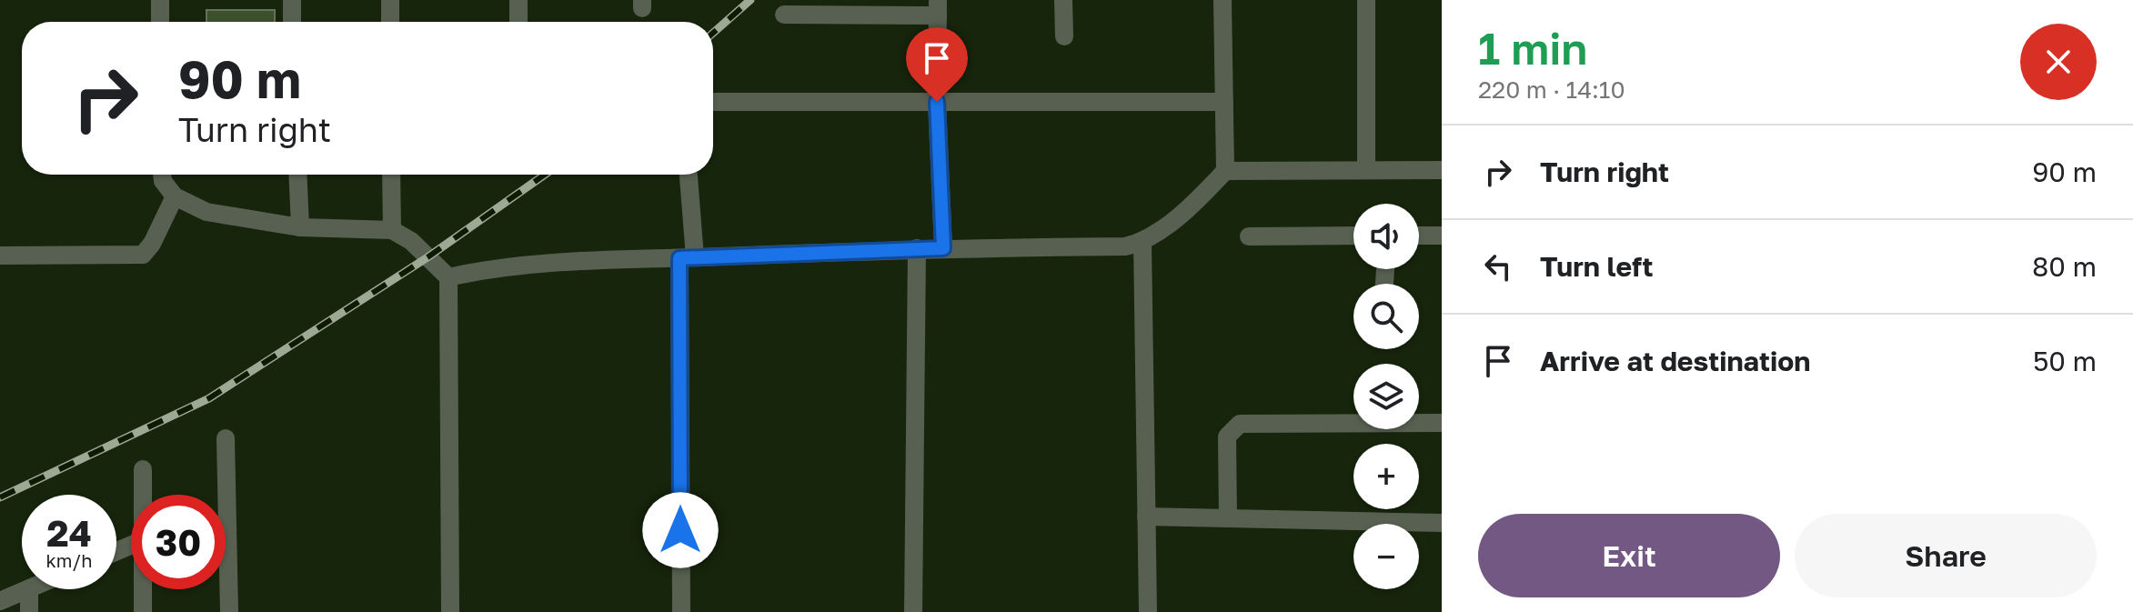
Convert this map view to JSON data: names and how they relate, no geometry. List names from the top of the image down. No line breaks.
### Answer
{"page":{"heading":["1 min","220 m · 14:10"],"turn":["90 m","Turn right"],"list":[{"name":"Turn right","value":"90 m"},{"name":"Turn left","value":"80 m"},{"name":"Arrive at destination","value":"50 m"}],"map_buttons":["+","−"],"speed":"24 km/h","limit":"30","buttons":["Exit","Share"]}}
